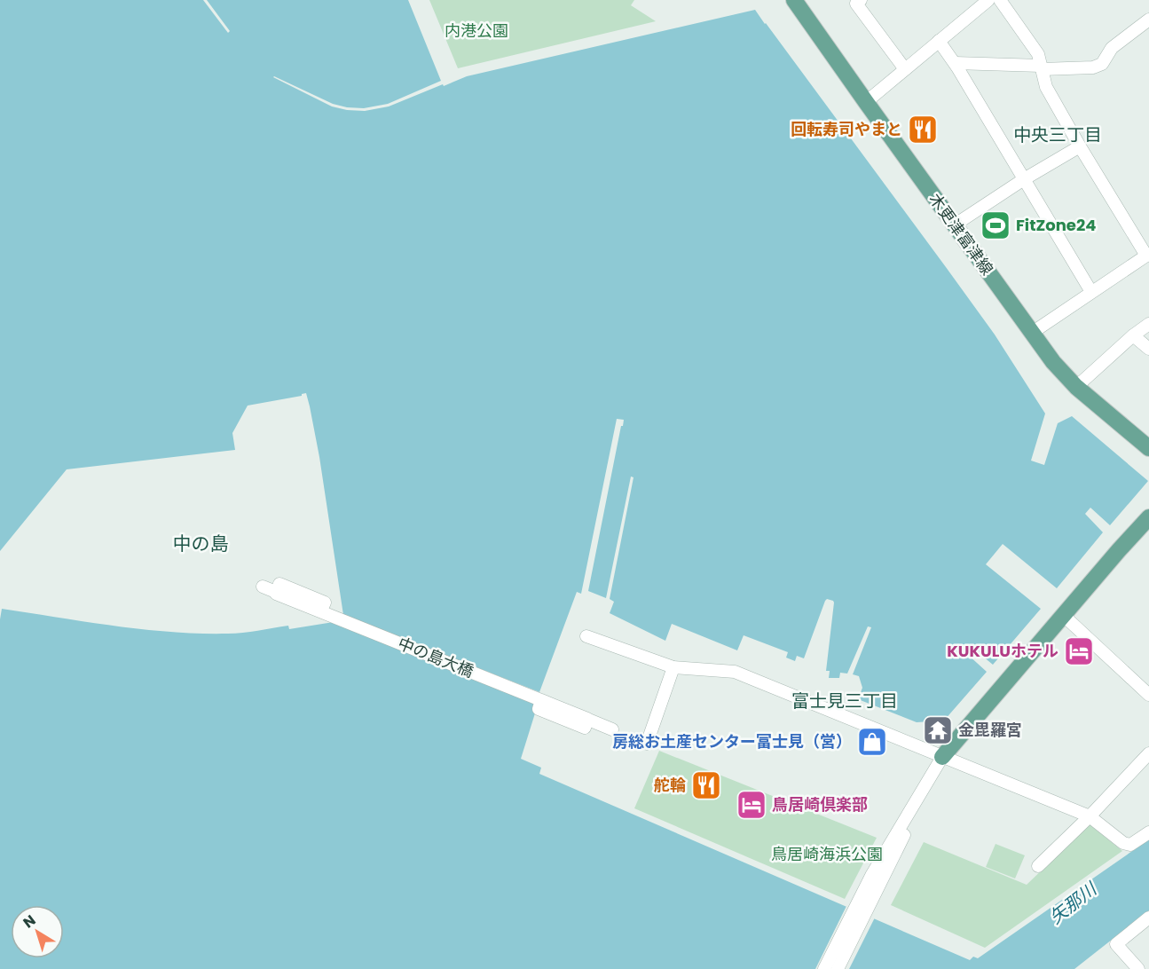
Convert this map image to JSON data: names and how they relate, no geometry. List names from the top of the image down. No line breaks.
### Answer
{"streets":{"main road":["木更津富津線"],"street":["中の島大橋"]},"districts":["中央三丁目","中の島","富士見三丁目"],"water":["矢那川"],"parks":["内港公園","鳥居崎海浜公園"],"places":{"restaurant":["回転寿司やまと","舵輪"],"sports":["FitZone24"],"hotel":["KUKULUホテル","鳥居崎倶楽部"],"temple":["金毘羅宮"],"shop":["房総お土産センター富士見（営）"]},"north":"top left"}
